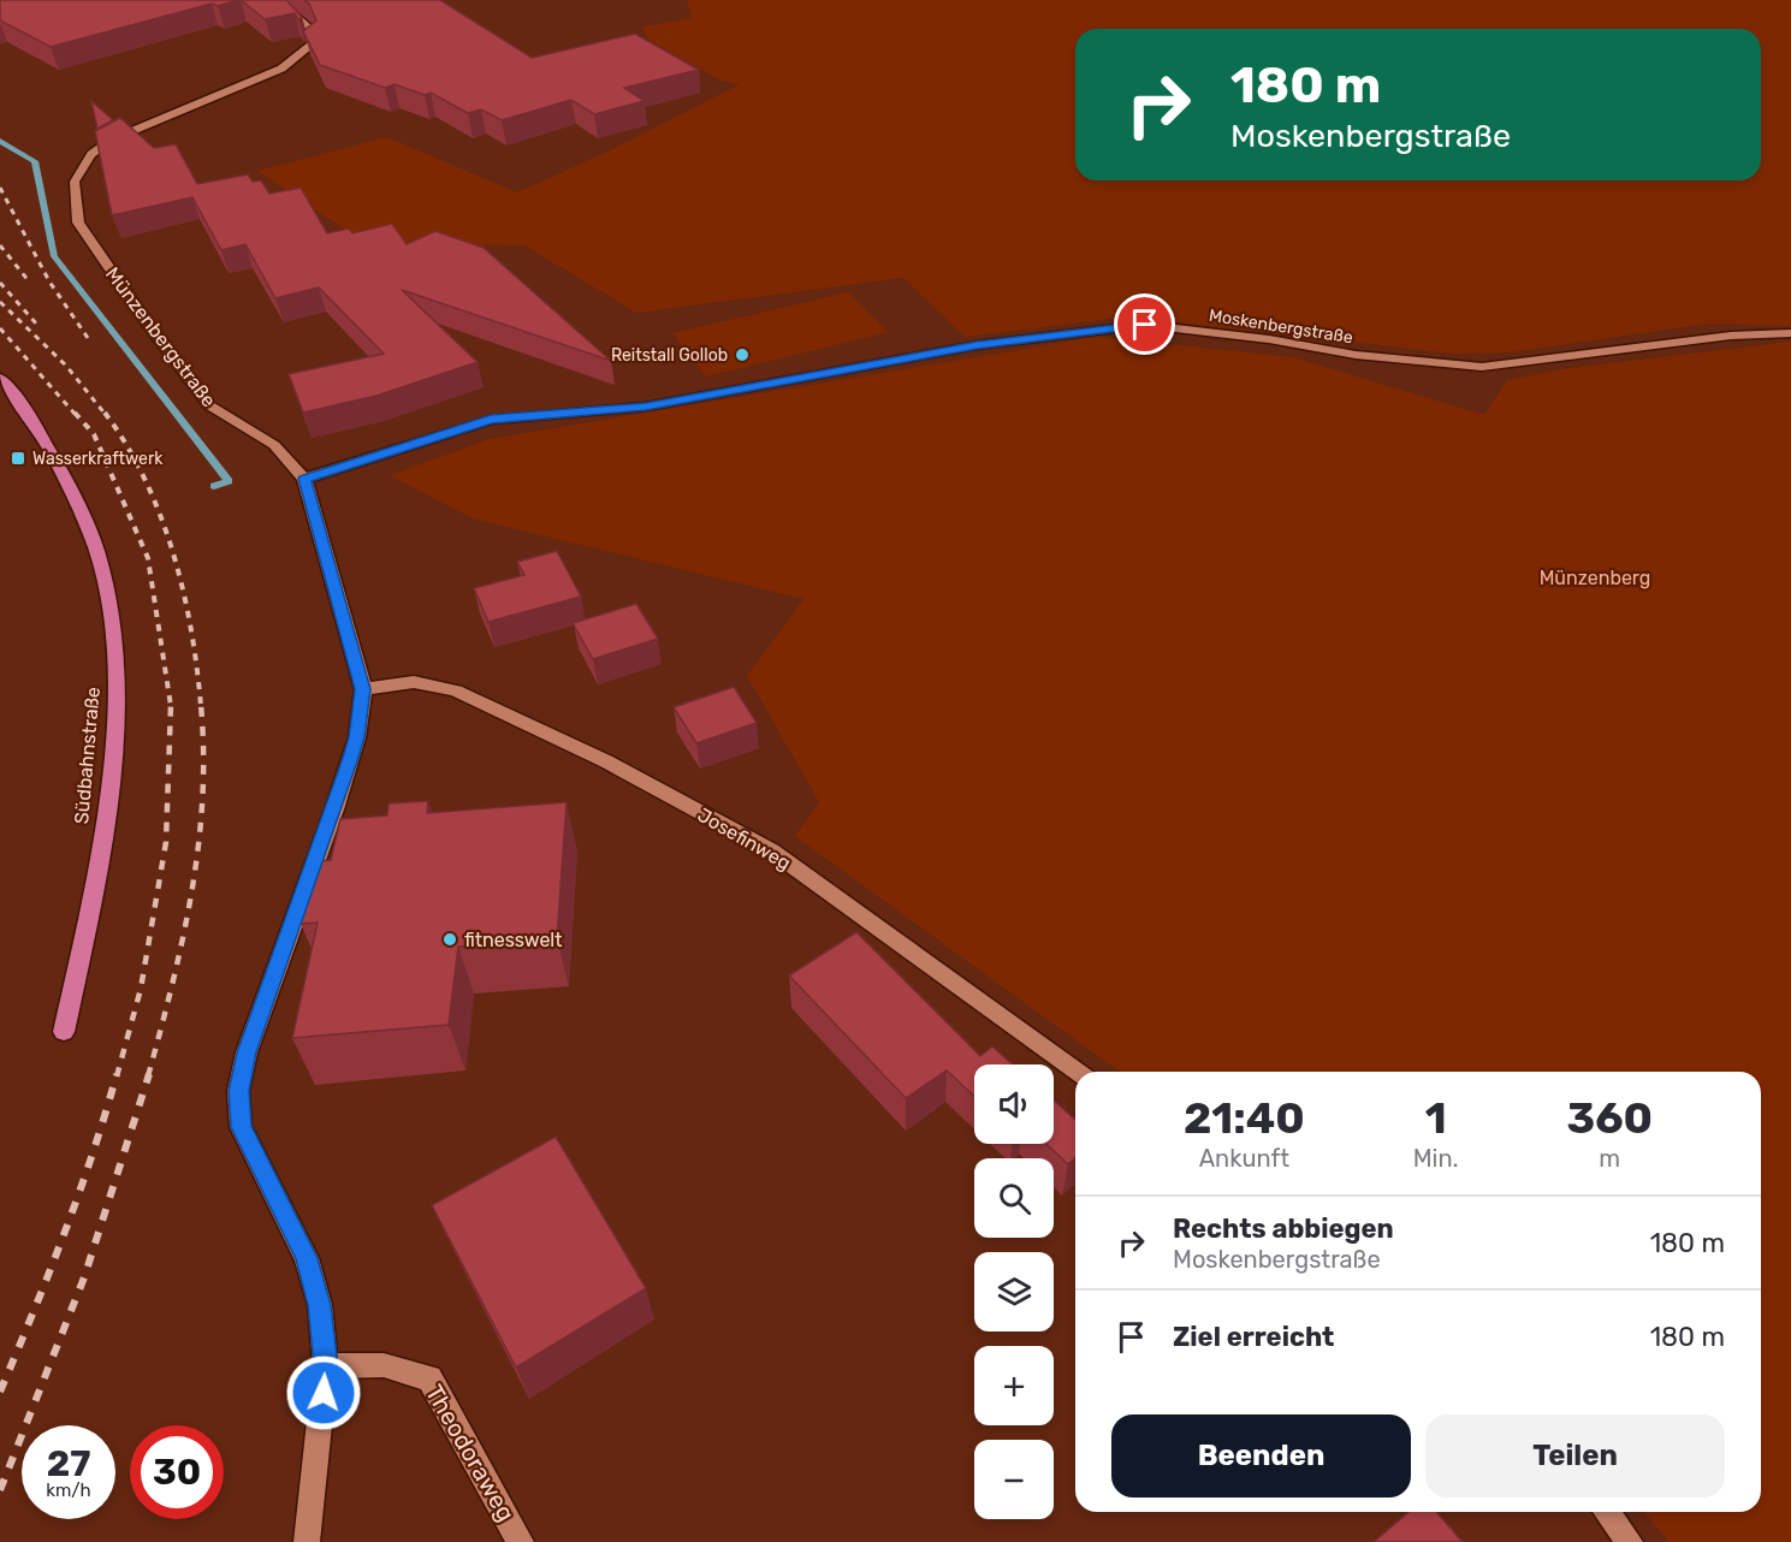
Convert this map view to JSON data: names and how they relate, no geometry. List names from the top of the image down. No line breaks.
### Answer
{"streets":{"main road":["Südbahnstraße"],"street":["Moskenbergstraße","Münzenbergstraße","Josefinweg","Theodoraweg"]},"crossings":[["Moskenbergstraße","Münzenbergstraße"],["Münzenbergstraße","Josefinweg"],["Münzenbergstraße","Theodoraweg"]],"parks":["Münzenberg"],"places":{"other":["Reitstall Gollob","fitnesswelt"],"transit":["Wasserkraftwerk"]},"page":{"turn":["180 m","Moskenbergstraße"],"map_buttons":["+","−"],"eta":["21:40","Ankunft","1","Min.","360","m"],"list":[{"name":"Rechts abbiegen","note":"Moskenbergstraße","value":"180 m"},{"name":"Ziel erreicht","value":"180 m"}],"buttons":["Beenden","Teilen"],"speed":"27 km/h","limit":"30"}}
